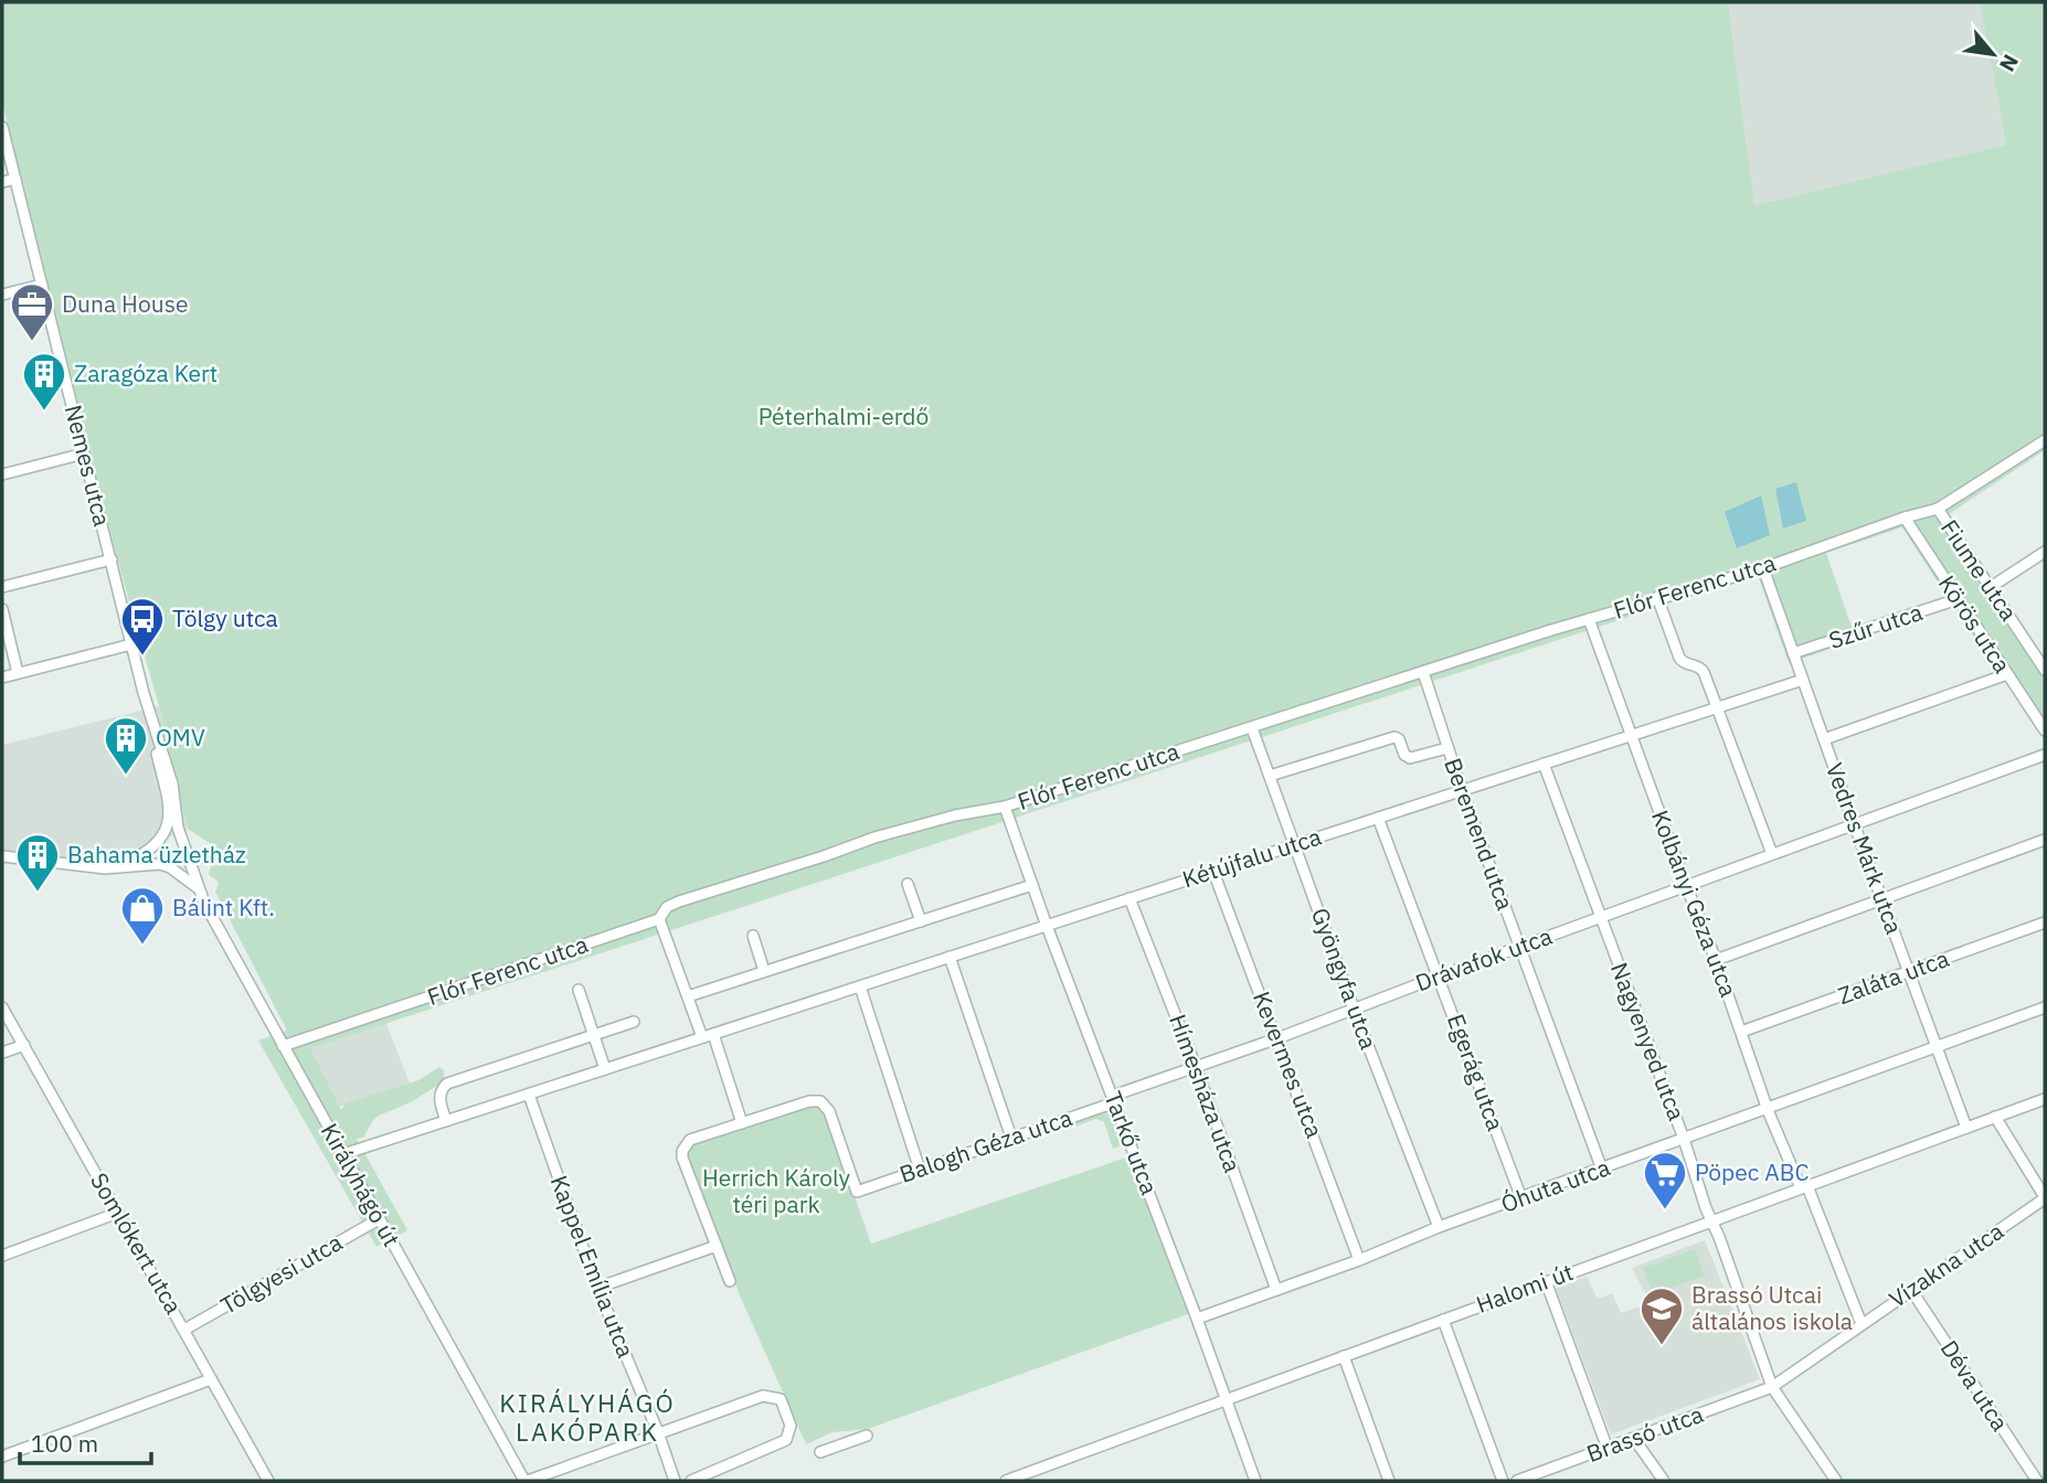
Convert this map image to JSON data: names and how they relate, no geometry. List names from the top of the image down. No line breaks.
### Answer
{"streets":{"street":["Nemes utca","Fiume utca","Flór Ferenc utca","Körös utca","Szűr utca","Beremend utca","Vedres Márk utca","Kétújfalu utca","Kolbányi Géza utca","Drávafok utca","Zaláta utca","Gyöngyfa utca","Nagyenyed utca","Kevermes utca","Egerág utca","Hímesháza utca","Tarkő utca","Balogh Géza utca","Királyhágó út","Óhuta utca","Somlókert utca","Vízakna utca","Kappel Emília utca","Tölgyesi utca","Halomi út","Déva utca","Brassó utca"]},"crossings":[["Nemes utca","Királyhágó út"],["Fiume utca","Flór Ferenc utca"],["Flór Ferenc utca","Körös utca"],["Flór Ferenc utca","Beremend utca"],["Flór Ferenc utca","Vedres Márk utca"],["Flór Ferenc utca","Kolbányi Géza utca"],["Flór Ferenc utca","Gyöngyfa utca"],["Flór Ferenc utca","Tarkő utca"],["Flór Ferenc utca","Királyhágó út"],["Körös utca","Szűr utca"],["Szűr utca","Vedres Márk utca"],["Beremend utca","Kétújfalu utca"],["Beremend utca","Drávafok utca"],["Beremend utca","Óhuta utca"],["Vedres Márk utca","Kétújfalu utca"],["Vedres Márk utca","Drávafok utca"],["Vedres Márk utca","Zaláta utca"],["Vedres Márk utca","Óhuta utca"],["Vedres Márk utca","Halomi út"],["Kétújfalu utca","Kolbányi Géza utca"],["Kétújfalu utca","Gyöngyfa utca"],["Kétújfalu utca","Nagyenyed utca"],["Kétújfalu utca","Kevermes utca"],["Kétújfalu utca","Egerág utca"],["Kétújfalu utca","Hímesháza utca"],["Kétújfalu utca","Tarkő utca"],["Kétújfalu utca","Királyhágó út"],["Kétújfalu utca","Kappel Emília utca"],["Kolbányi Géza utca","Drávafok utca"],["Kolbányi Géza utca","Zaláta utca"],["Kolbányi Géza utca","Óhuta utca"],["Kolbányi Géza utca","Vízakna utca"],["Kolbányi Géza utca","Halomi út"],["Drávafok utca","Gyöngyfa utca"],["Drávafok utca","Nagyenyed utca"],["Drávafok utca","Kevermes utca"],["Drávafok utca","Egerág utca"],["Drávafok utca","Hímesháza utca"],["Drávafok utca","Tarkő utca"],["Drávafok utca","Balogh Géza utca"],["Gyöngyfa utca","Óhuta utca"],["Nagyenyed utca","Óhuta utca"],["Nagyenyed utca","Vízakna utca"],["Nagyenyed utca","Halomi út"],["Nagyenyed utca","Brassó utca"],["Kevermes utca","Óhuta utca"],["Egerág utca","Óhuta utca"],["Hímesháza utca","Óhuta utca"],["Tarkő utca","Balogh Géza utca"],["Tarkő utca","Óhuta utca"],["Tarkő utca","Halomi út"],["Királyhágó út","Tölgyesi utca"],["Somlókert utca","Tölgyesi utca"],["Vízakna utca","Déva utca"],["Vízakna utca","Brassó utca"]],"districts":["KIRÁLYHÁGÓ LAKÓPARK"],"parks":["Péterhalmi-erdő","Herrich Károly téri park"],"places":{"office":["Duna House"],"building":["Zaragóza Kert","OMV","Bahama üzletház"],"bus stop":["Tölgy utca"],"shop":["Bálint Kft."],"supermarket":["Pöpec ABC"],"school or university":["Brassó Utcai általános iskola"]},"scale_bar":"100 m","north":"bottom right"}
